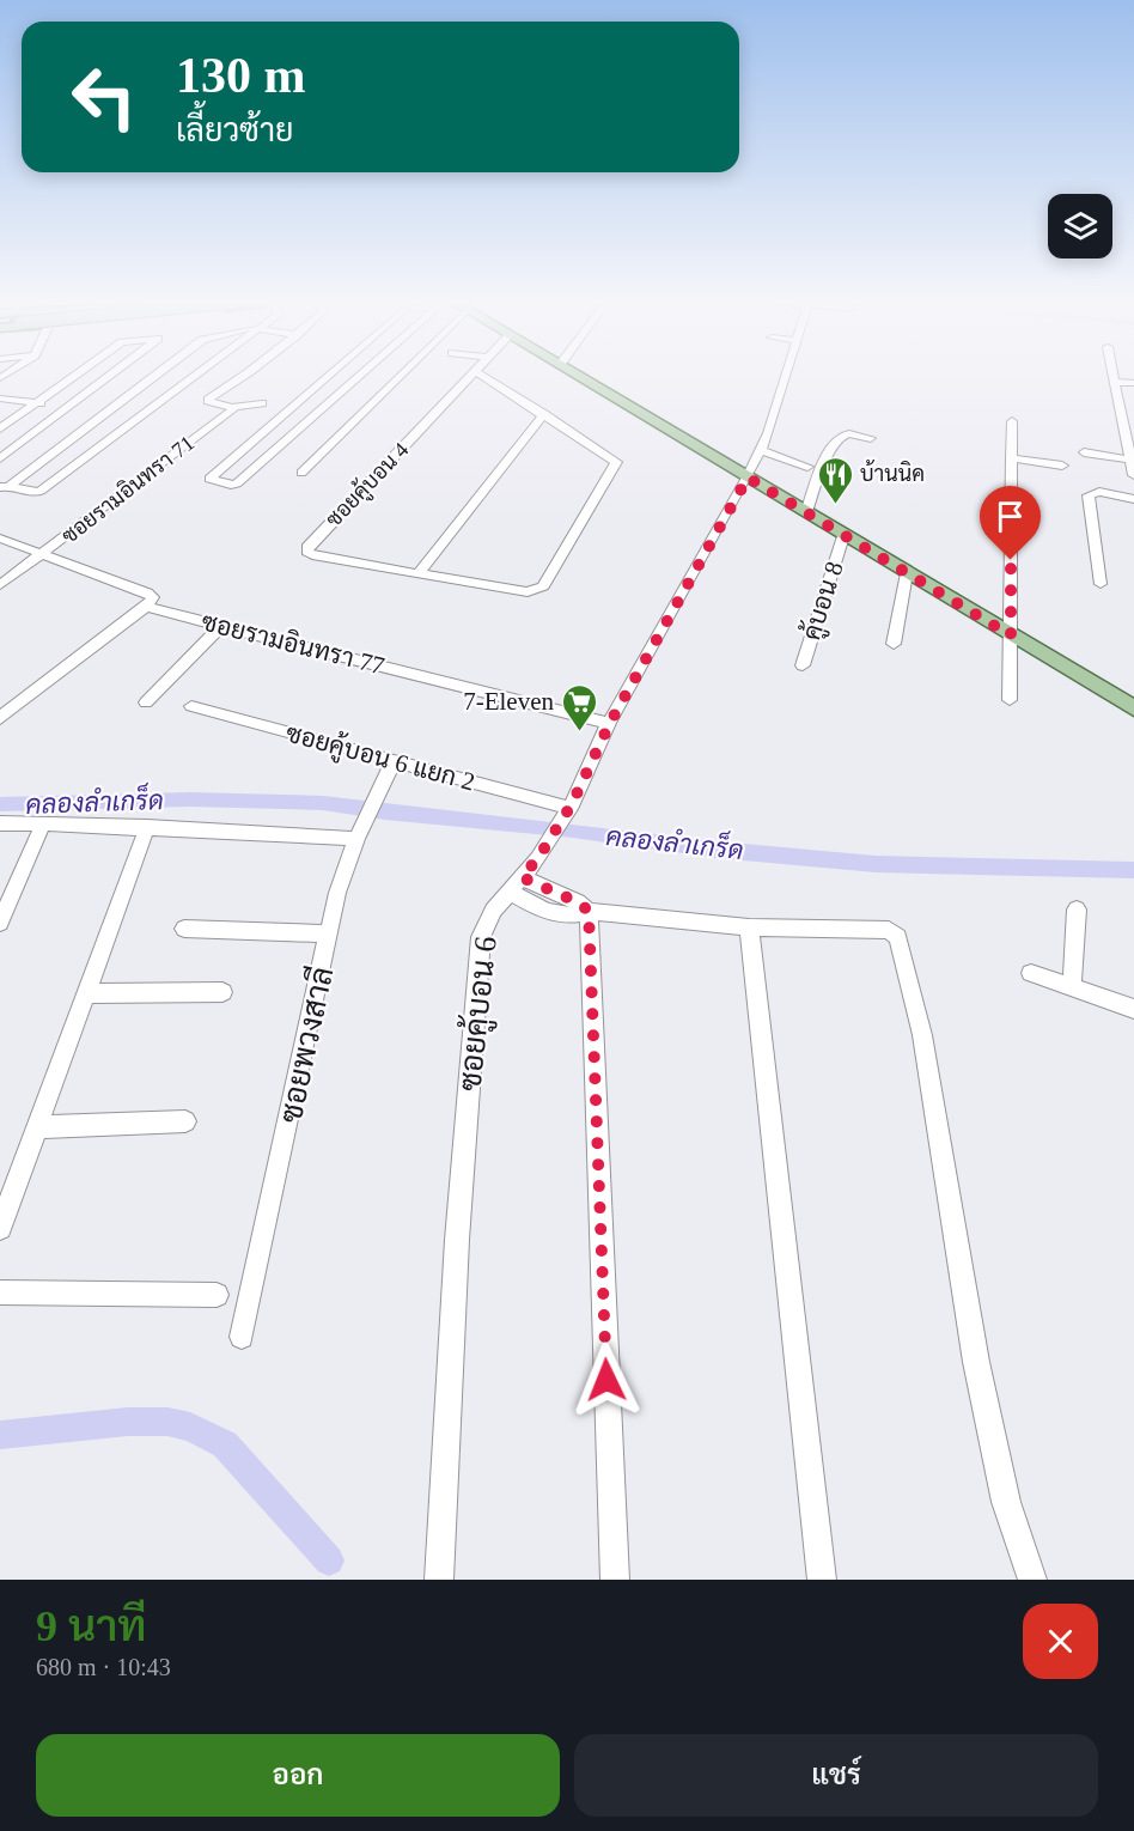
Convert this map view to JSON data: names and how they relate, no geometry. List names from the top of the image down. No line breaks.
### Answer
{"streets":{"street":["ซอยคู้บอน 4","ซอยรามอินทรา 71","คู้บอน 8","ซอยรามอินทรา 77","ซอยคู้บอน 6 แยก 2","ซอยคู้บอน 6","ซอยพวงสาลี"]},"crossings":[["ซอยรามอินทรา 77","ซอยคู้บอน 6"],["ซอยคู้บอน 6 แยก 2","ซอยคู้บอน 6"],["ซอยคู้บอน 6 แยก 2","ซอยพวงสาลี"]],"water":["คลองลำเกร็ด"],"places":{"restaurant":["บ้านนิค"],"supermarket":["7-Eleven"]},"page":{"turn":["130 m","เลี้ยวซ้าย"],"heading":["9 นาที","680 m · 10:43"],"buttons":["ออก","แชร์"]}}
